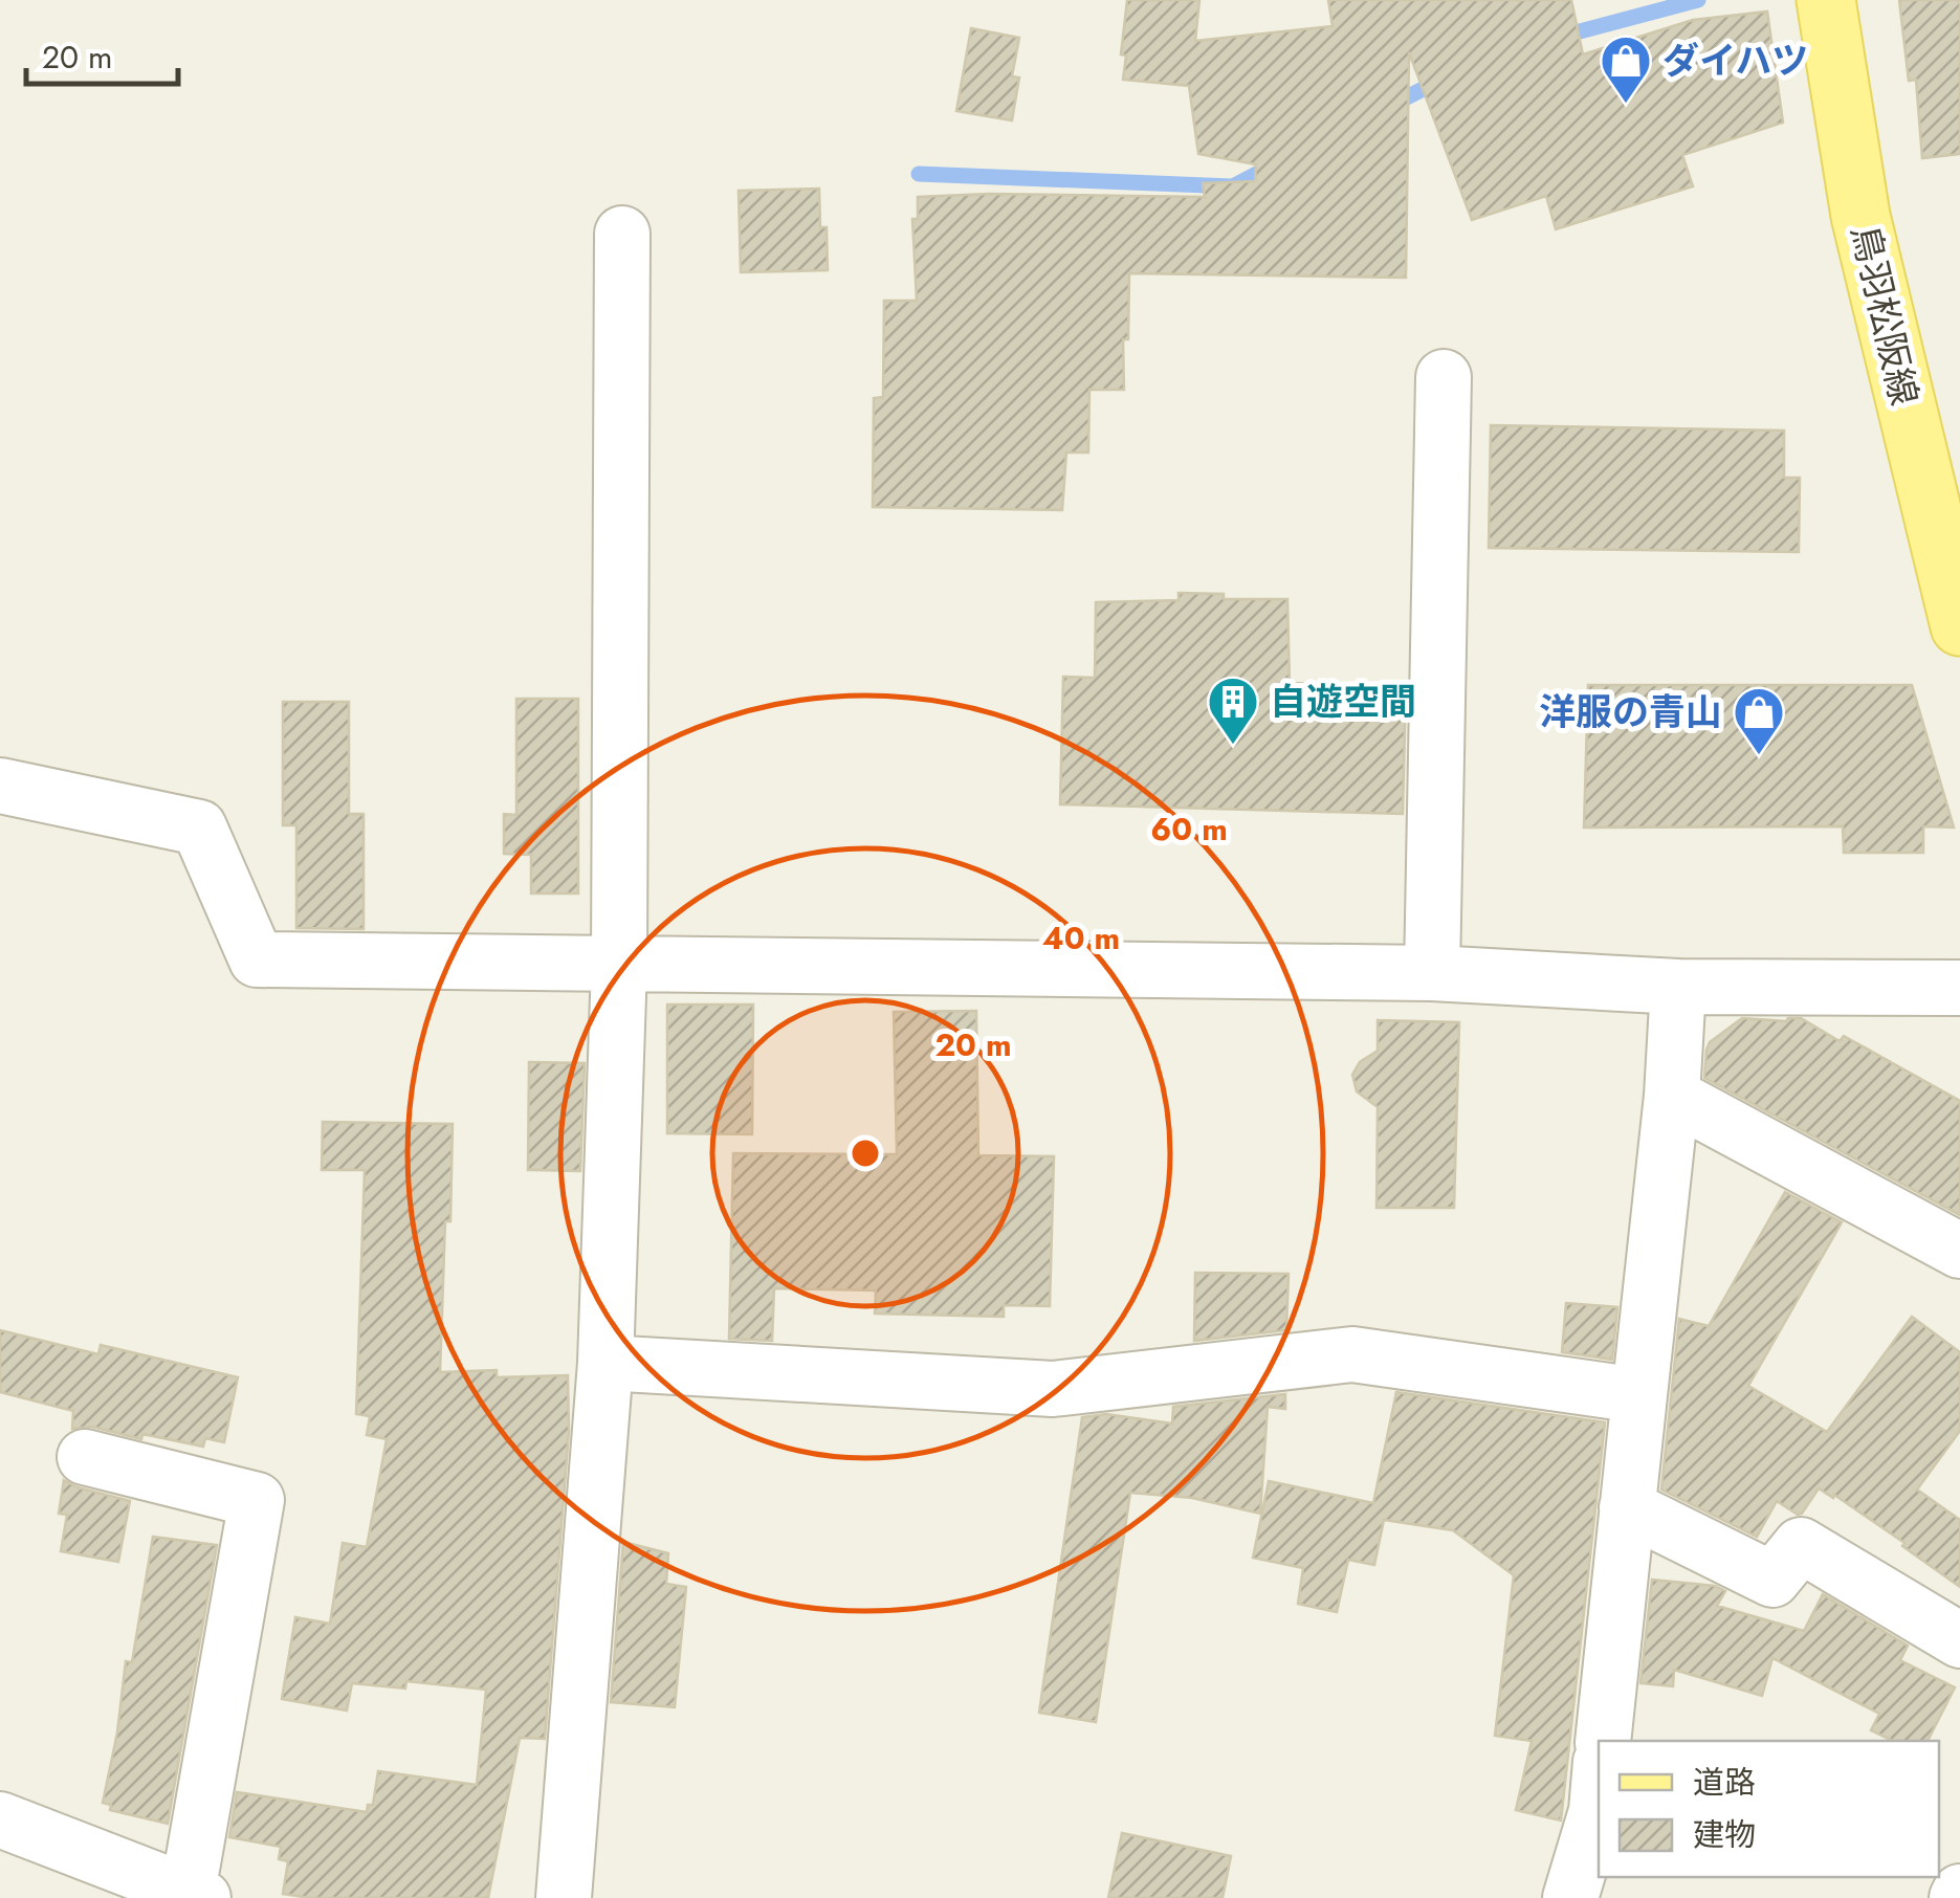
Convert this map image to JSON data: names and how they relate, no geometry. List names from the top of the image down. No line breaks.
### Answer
{"streets":{"main road":["鳥羽松阪線"]},"places":{"shop":["ダイハツ","洋服の青山"],"building":["自遊空間"]},"legend":["道路","建物"],"scale_bar":"20 m","rings":["60 m","40 m","20 m"]}
